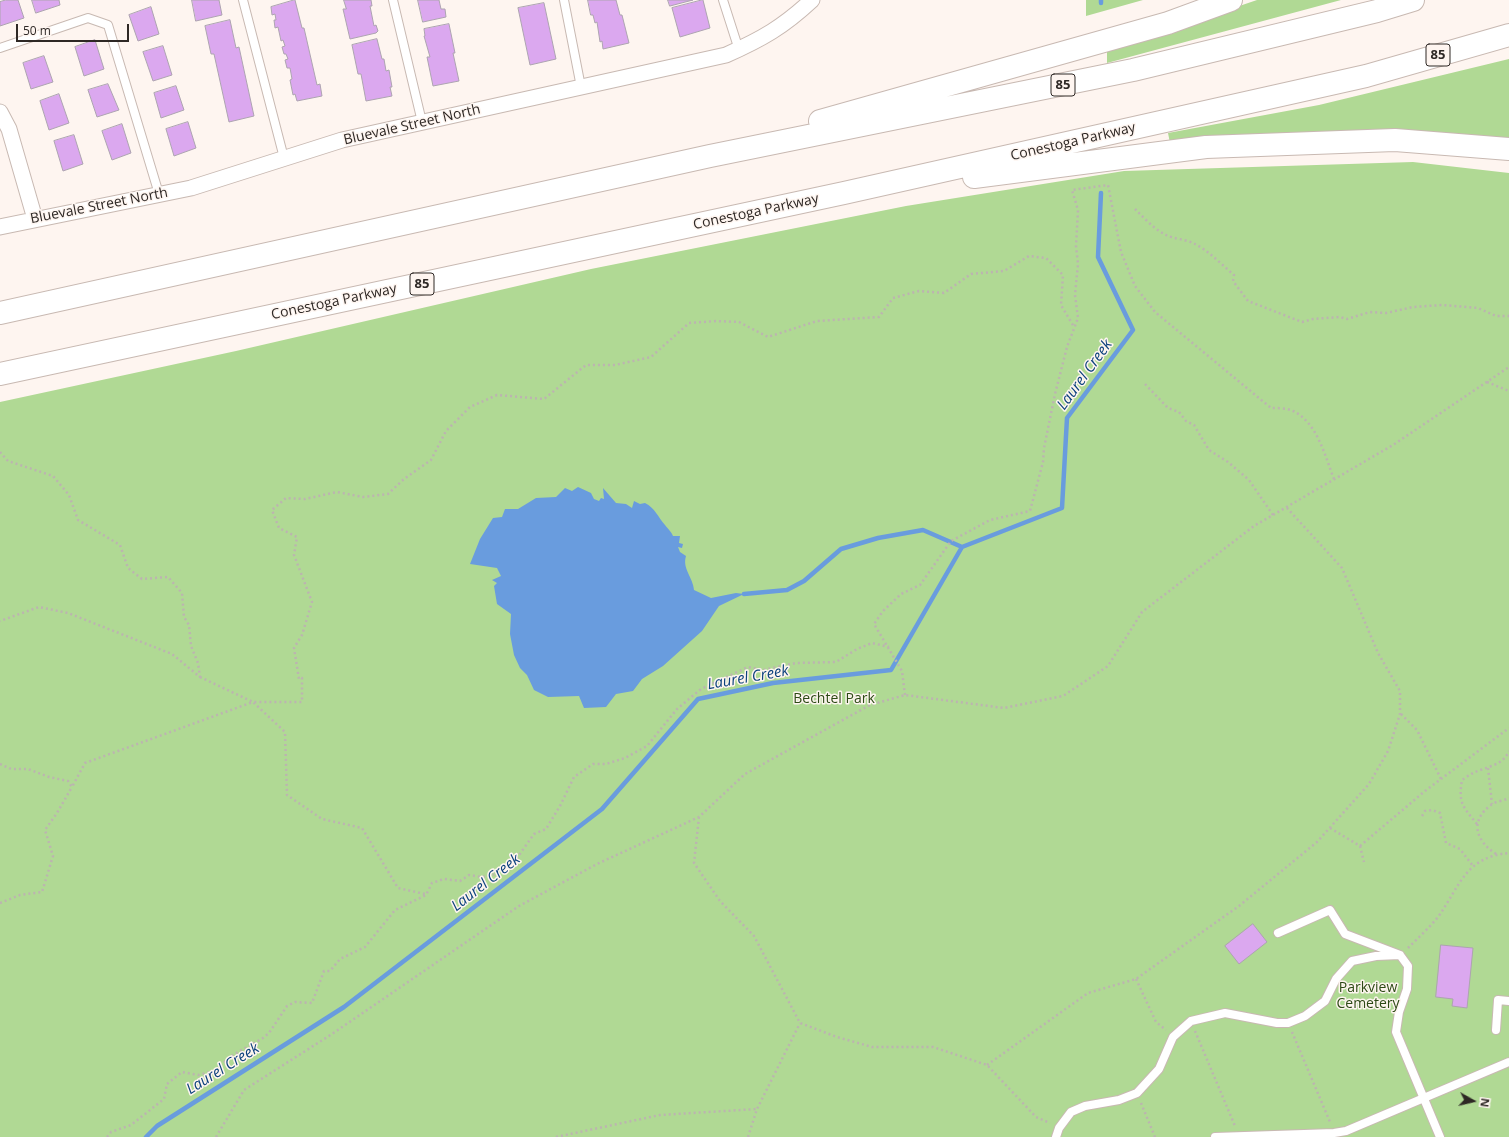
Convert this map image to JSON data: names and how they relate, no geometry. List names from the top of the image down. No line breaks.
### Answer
{"streets":{"highway":["85","Conestoga Parkway"],"street":["Bluevale Street North"]},"water":["Laurel Creek"],"parks":["Bechtel Park","Parkview Cemetery"],"scale_bar":"50 m","north":"right"}
